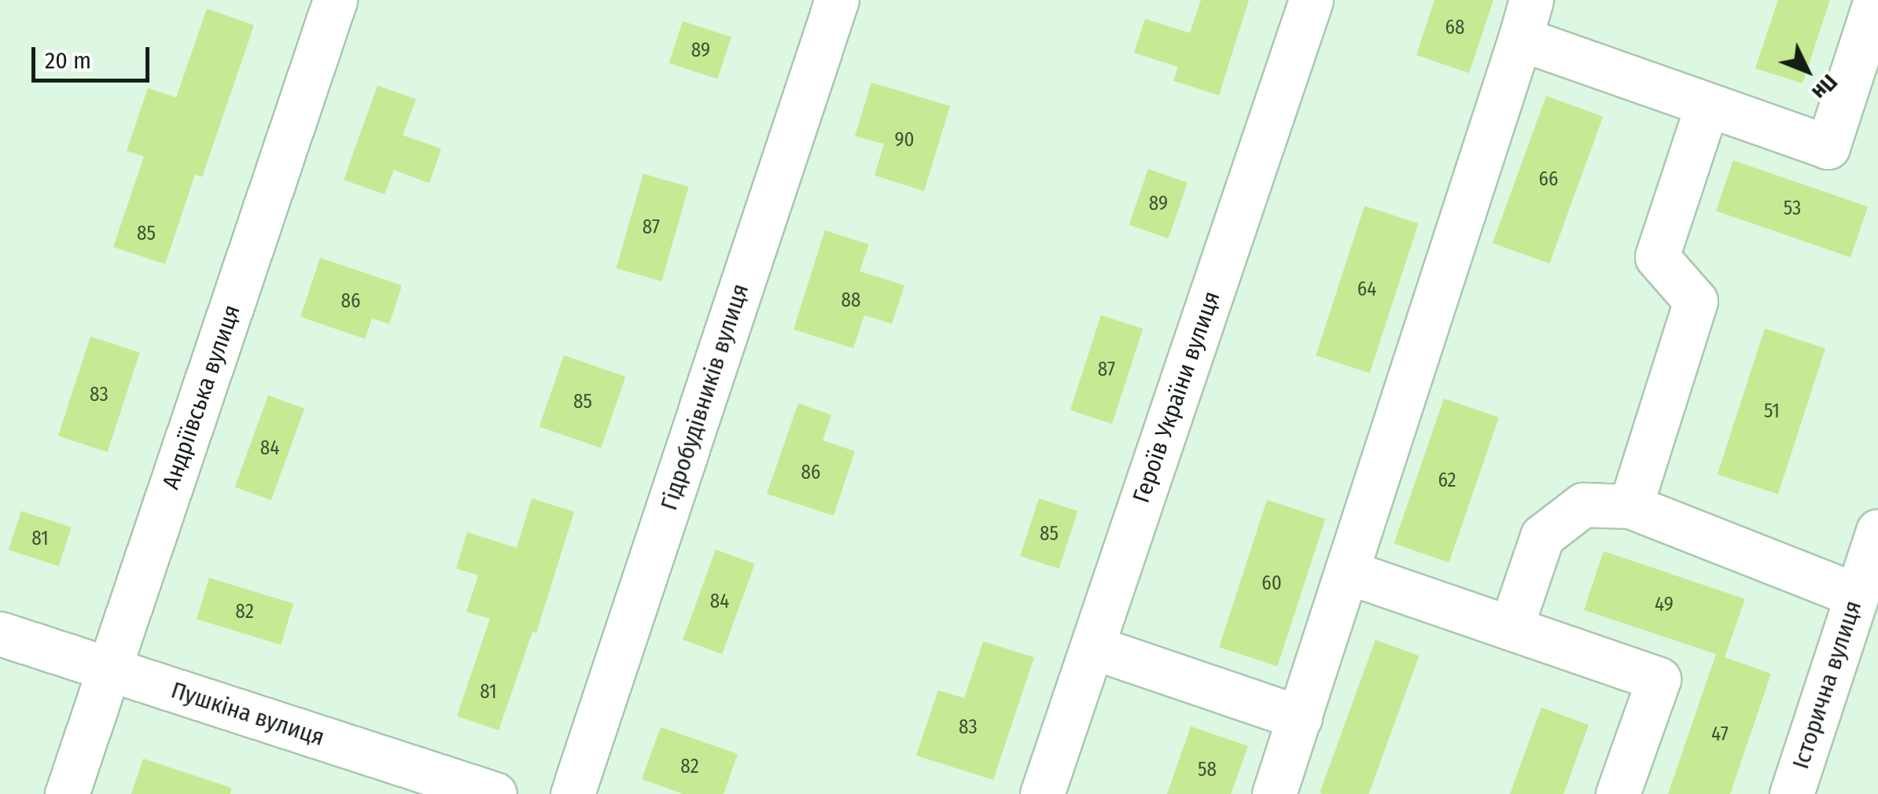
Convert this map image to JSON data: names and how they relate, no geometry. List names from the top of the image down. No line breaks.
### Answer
{"streets":{"street":["Андріївська вулиця","Гідробудівників вулиця","Героїв України вулиця","Історична вулиця","Пушкіна вулиця"]},"crossings":[["Андріївська вулиця","Пушкіна вулиця"]],"house_numbers":["68","89","90","66","89","53","87","85","64","88","86","87","83","85","51","84","86","62","85","81","60","84","49","82","81","83","47","82","58"],"scale_bar":"20 m","north":"bottom right"}
